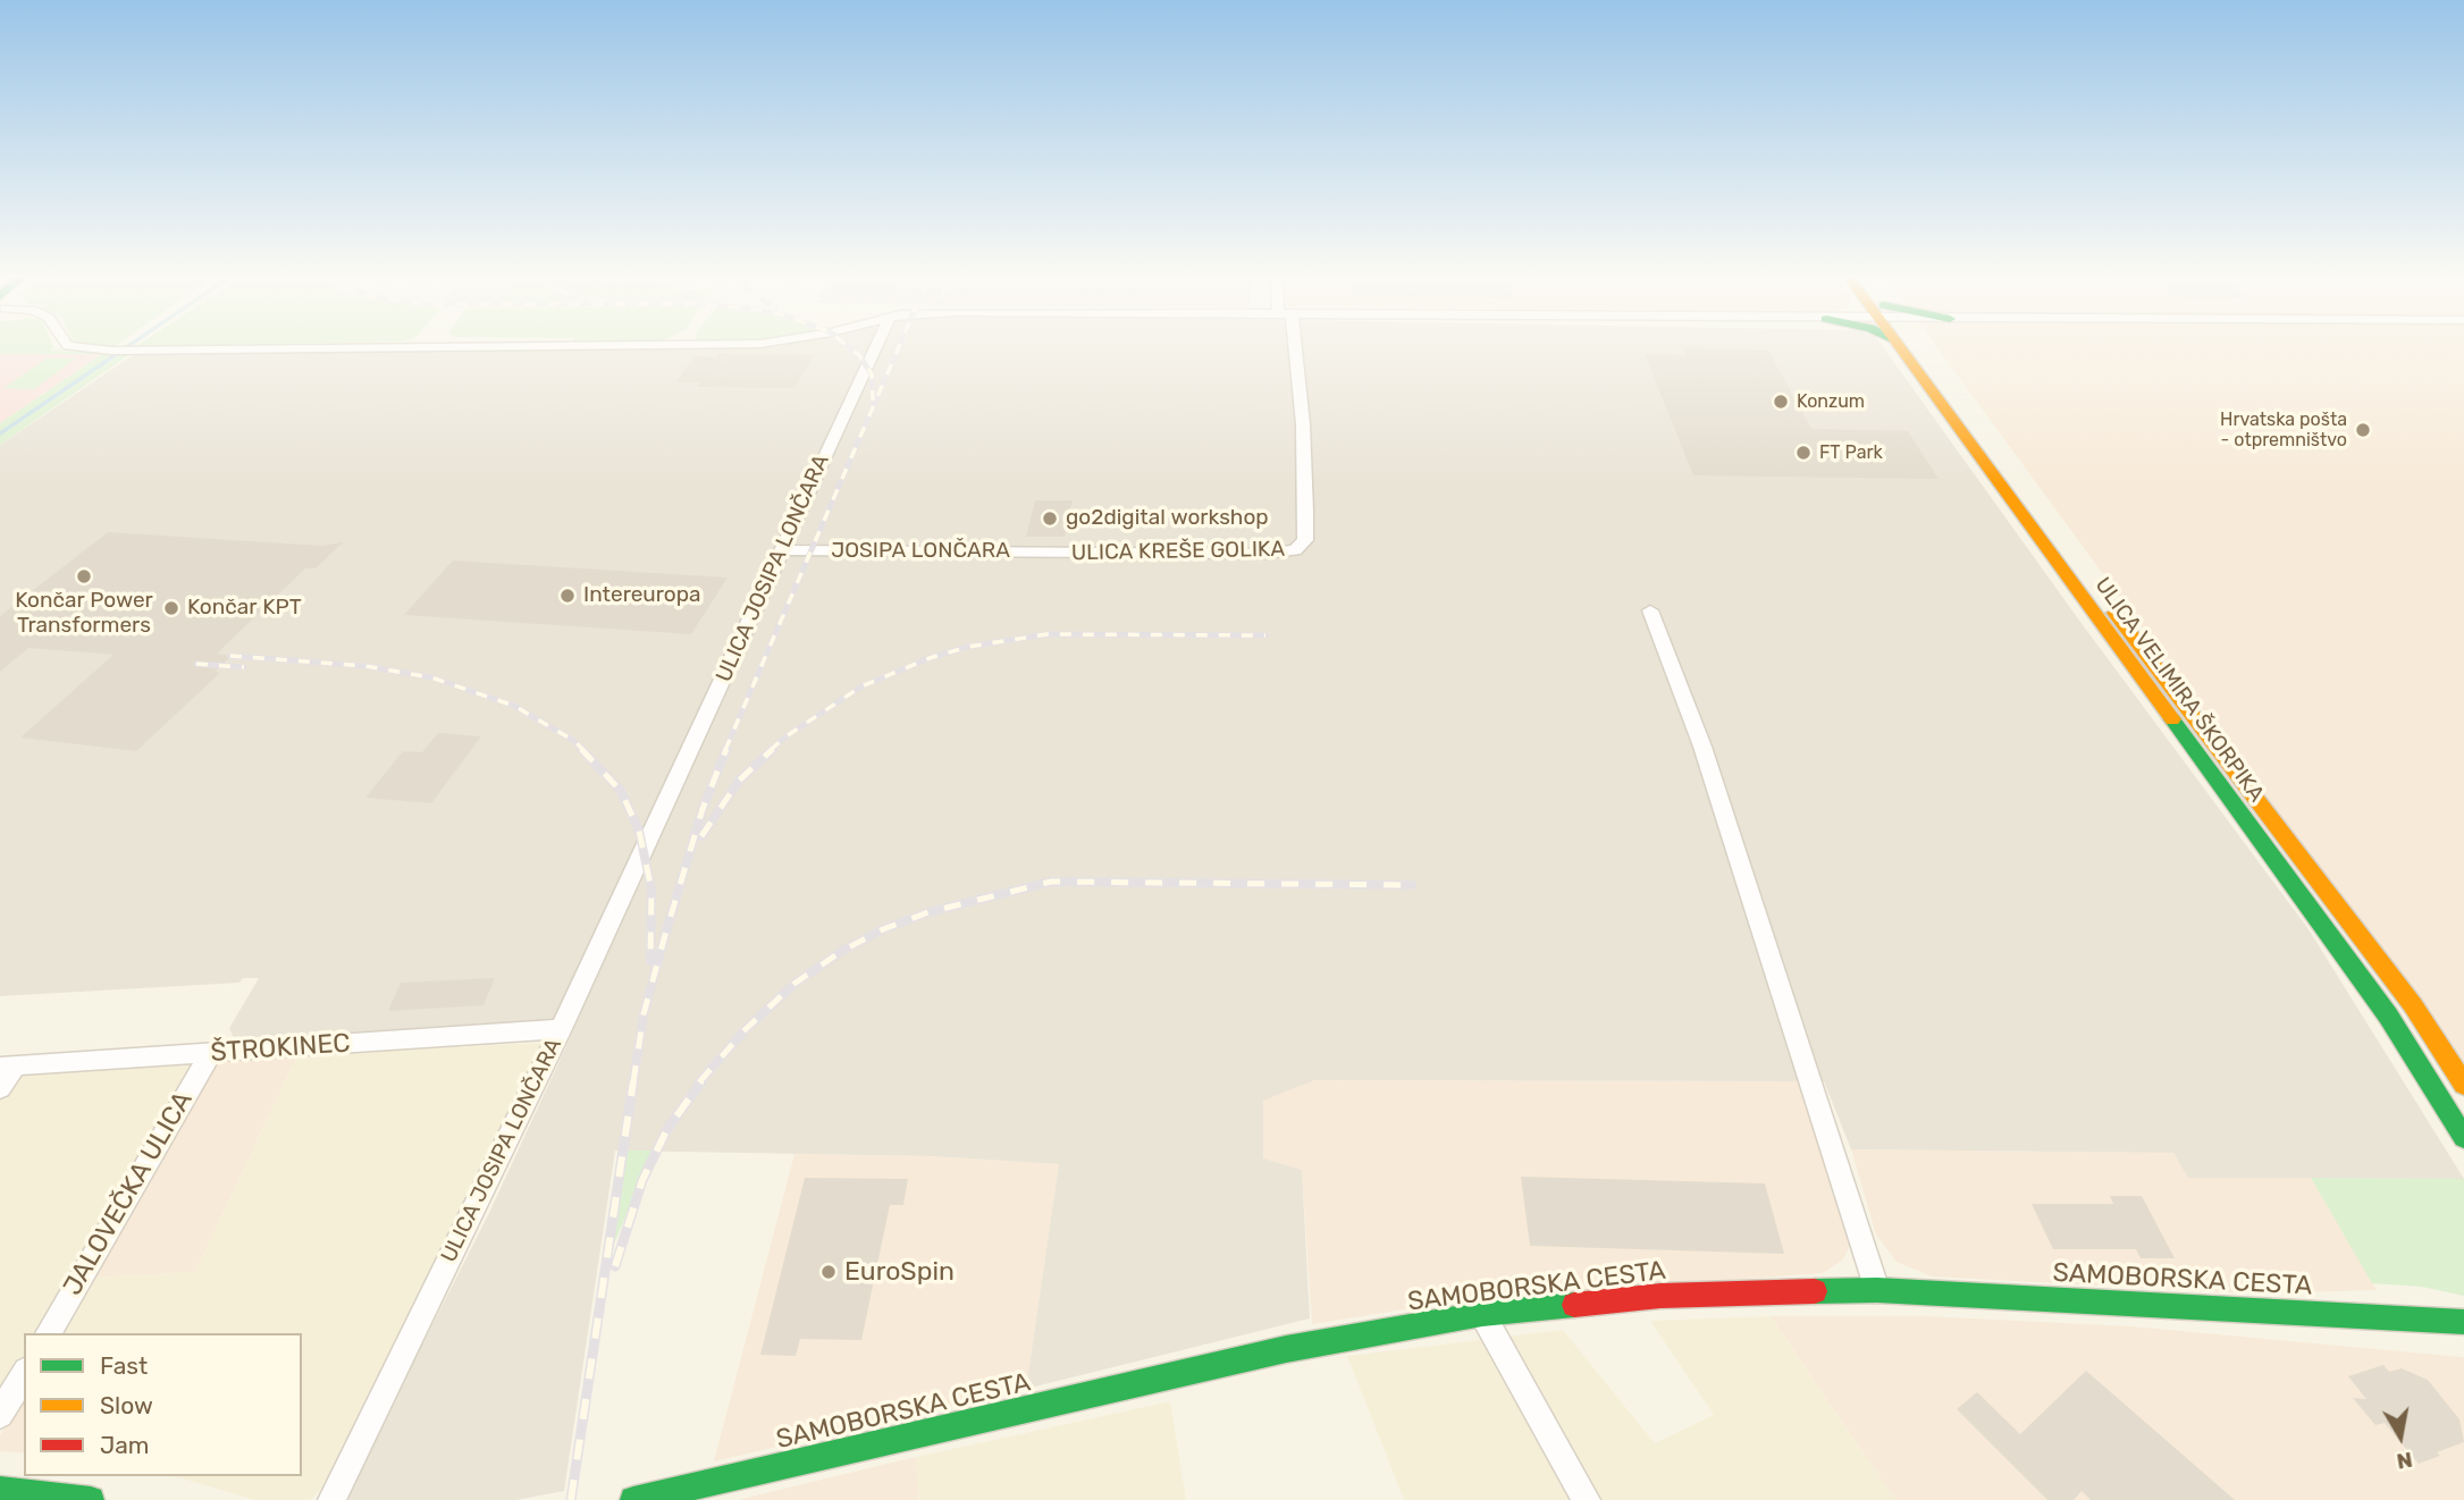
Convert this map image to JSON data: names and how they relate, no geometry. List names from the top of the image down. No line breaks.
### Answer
{"streets":{"main road":["ULICA VELIMIRA ŠKORPIKA","SAMOBORSKA CESTA"],"street":["JOSIPA LONČARA","ULICA KREŠE GOLIKA","ULICA JOSIPA LONČARA","ŠTROKINEC","JALOVEČKA ULICA"]},"crossings":[["JOSIPA LONČARA","ULICA KREŠE GOLIKA"],["JOSIPA LONČARA","ULICA JOSIPA LONČARA"],["ULICA JOSIPA LONČARA","ŠTROKINEC"],["ŠTROKINEC","JALOVEČKA ULICA"]],"places":["Konzum","Hrvatska pošta - otpremništvo","FT Park","go2digital workshop","Končar Power Transformers","Intereuropa","Končar KPT","EuroSpin"],"legend":["Fast","Slow","Jam"],"north":"bottom"}
